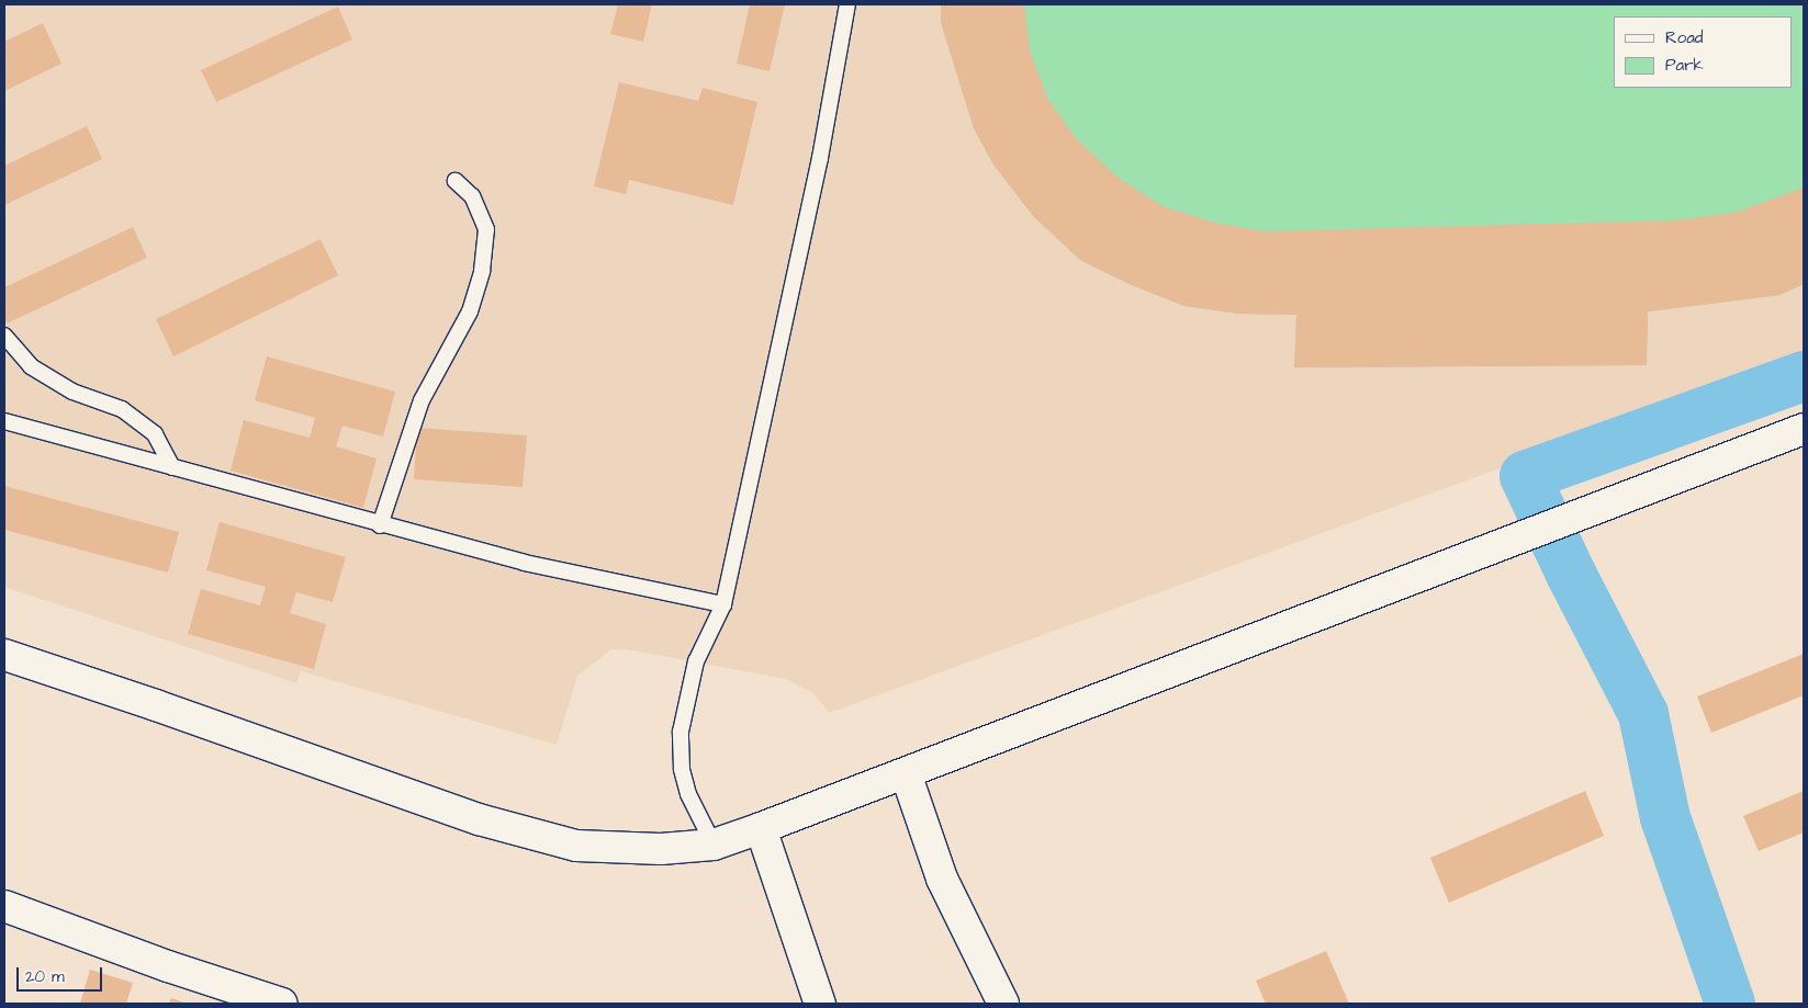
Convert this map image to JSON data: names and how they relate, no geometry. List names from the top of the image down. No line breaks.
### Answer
{"legend":["Road","Park"],"scale_bar":"20 m"}
